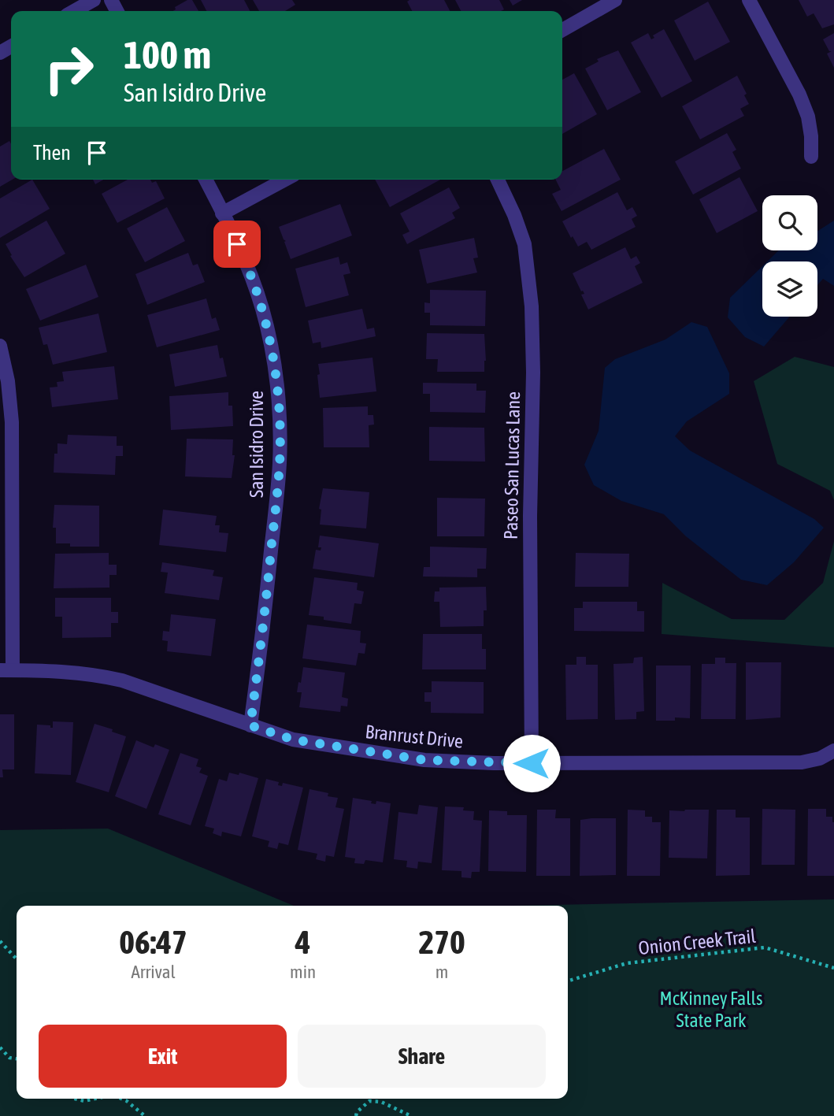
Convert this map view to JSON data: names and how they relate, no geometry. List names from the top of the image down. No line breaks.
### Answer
{"streets":{"street":["San Isidro Drive","Paseo San Lucas Lane","Branrust Drive"],"path":["Onion Creek Trail"]},"crossings":[["San Isidro Drive","Branrust Drive"],["Paseo San Lucas Lane","Branrust Drive"]],"parks":["McKinney Falls State Park"],"page":{"turn":["100 m","San Isidro Drive"],"then":"Then","eta":["06:47","Arrival","4","min","270","m"],"buttons":["Exit","Share"]}}
